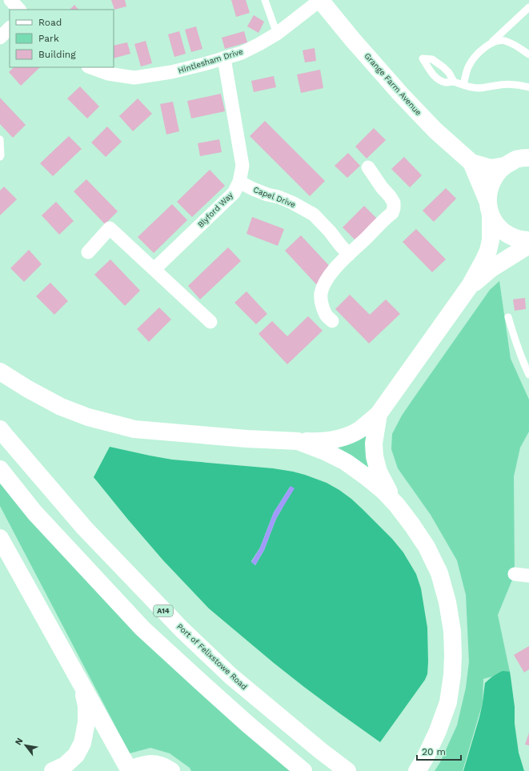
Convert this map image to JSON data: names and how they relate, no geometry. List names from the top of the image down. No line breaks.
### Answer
{"streets":{"main road":["Grange Farm Avenue","A14","Port of Felixstowe Road"],"street":["Hintlesham Drive","Capel Drive","Blyford Way"]},"crossings":[["Hintlesham Drive","Grange Farm Avenue"],["Hintlesham Drive","Blyford Way"],["Capel Drive","Blyford Way"]],"legend":["Road","Park","Building"],"scale_bar":"20 m","north":"top left"}
